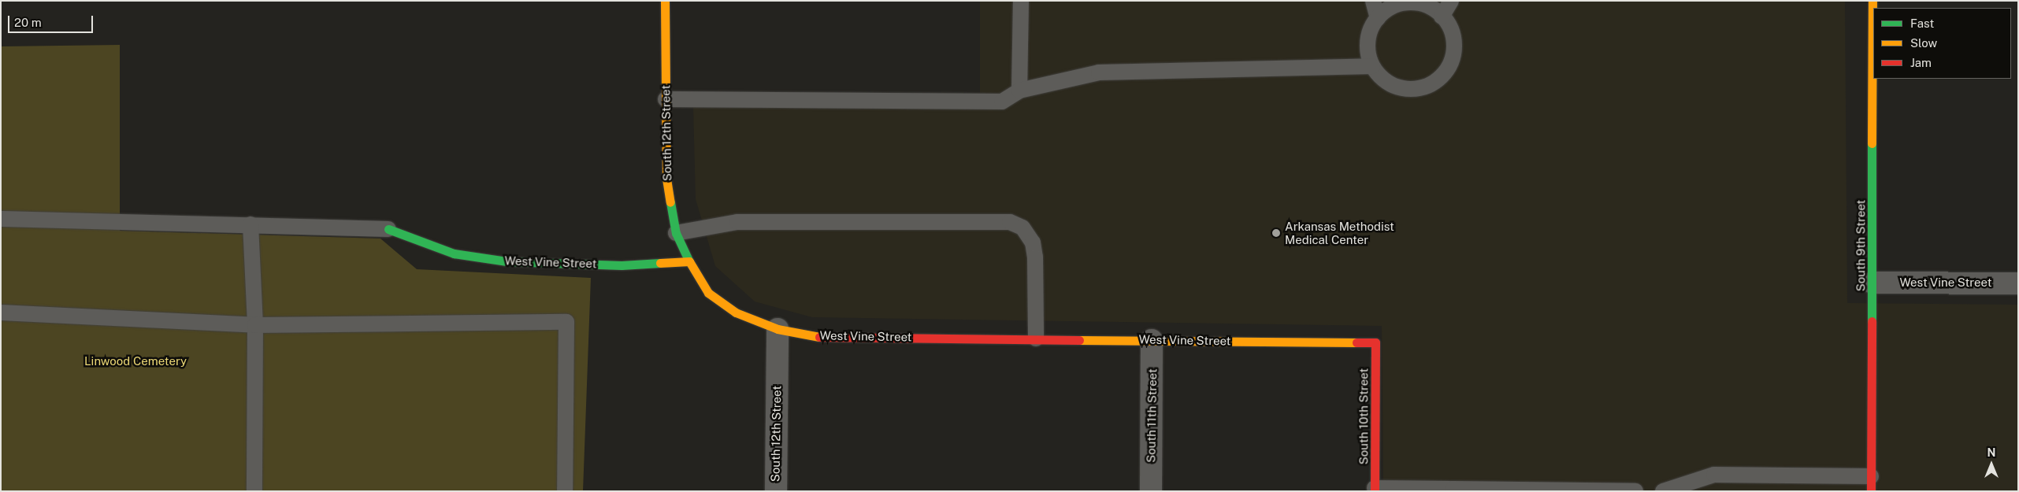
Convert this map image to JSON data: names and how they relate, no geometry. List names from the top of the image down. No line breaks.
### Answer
{"streets":{"street":["South 12th Street","South 9th Street","West Vine Street","South 11th Street","South 10th Street"]},"crossings":[["South 12th Street","West Vine Street"],["South 9th Street","West Vine Street"],["West Vine Street","South 11th Street"],["West Vine Street","South 10th Street"]],"parks":["Linwood Cemetery"],"places":["Arkansas Methodist Medical Center"],"legend":["Fast","Slow","Jam"],"scale_bar":"20 m","north":"top"}
